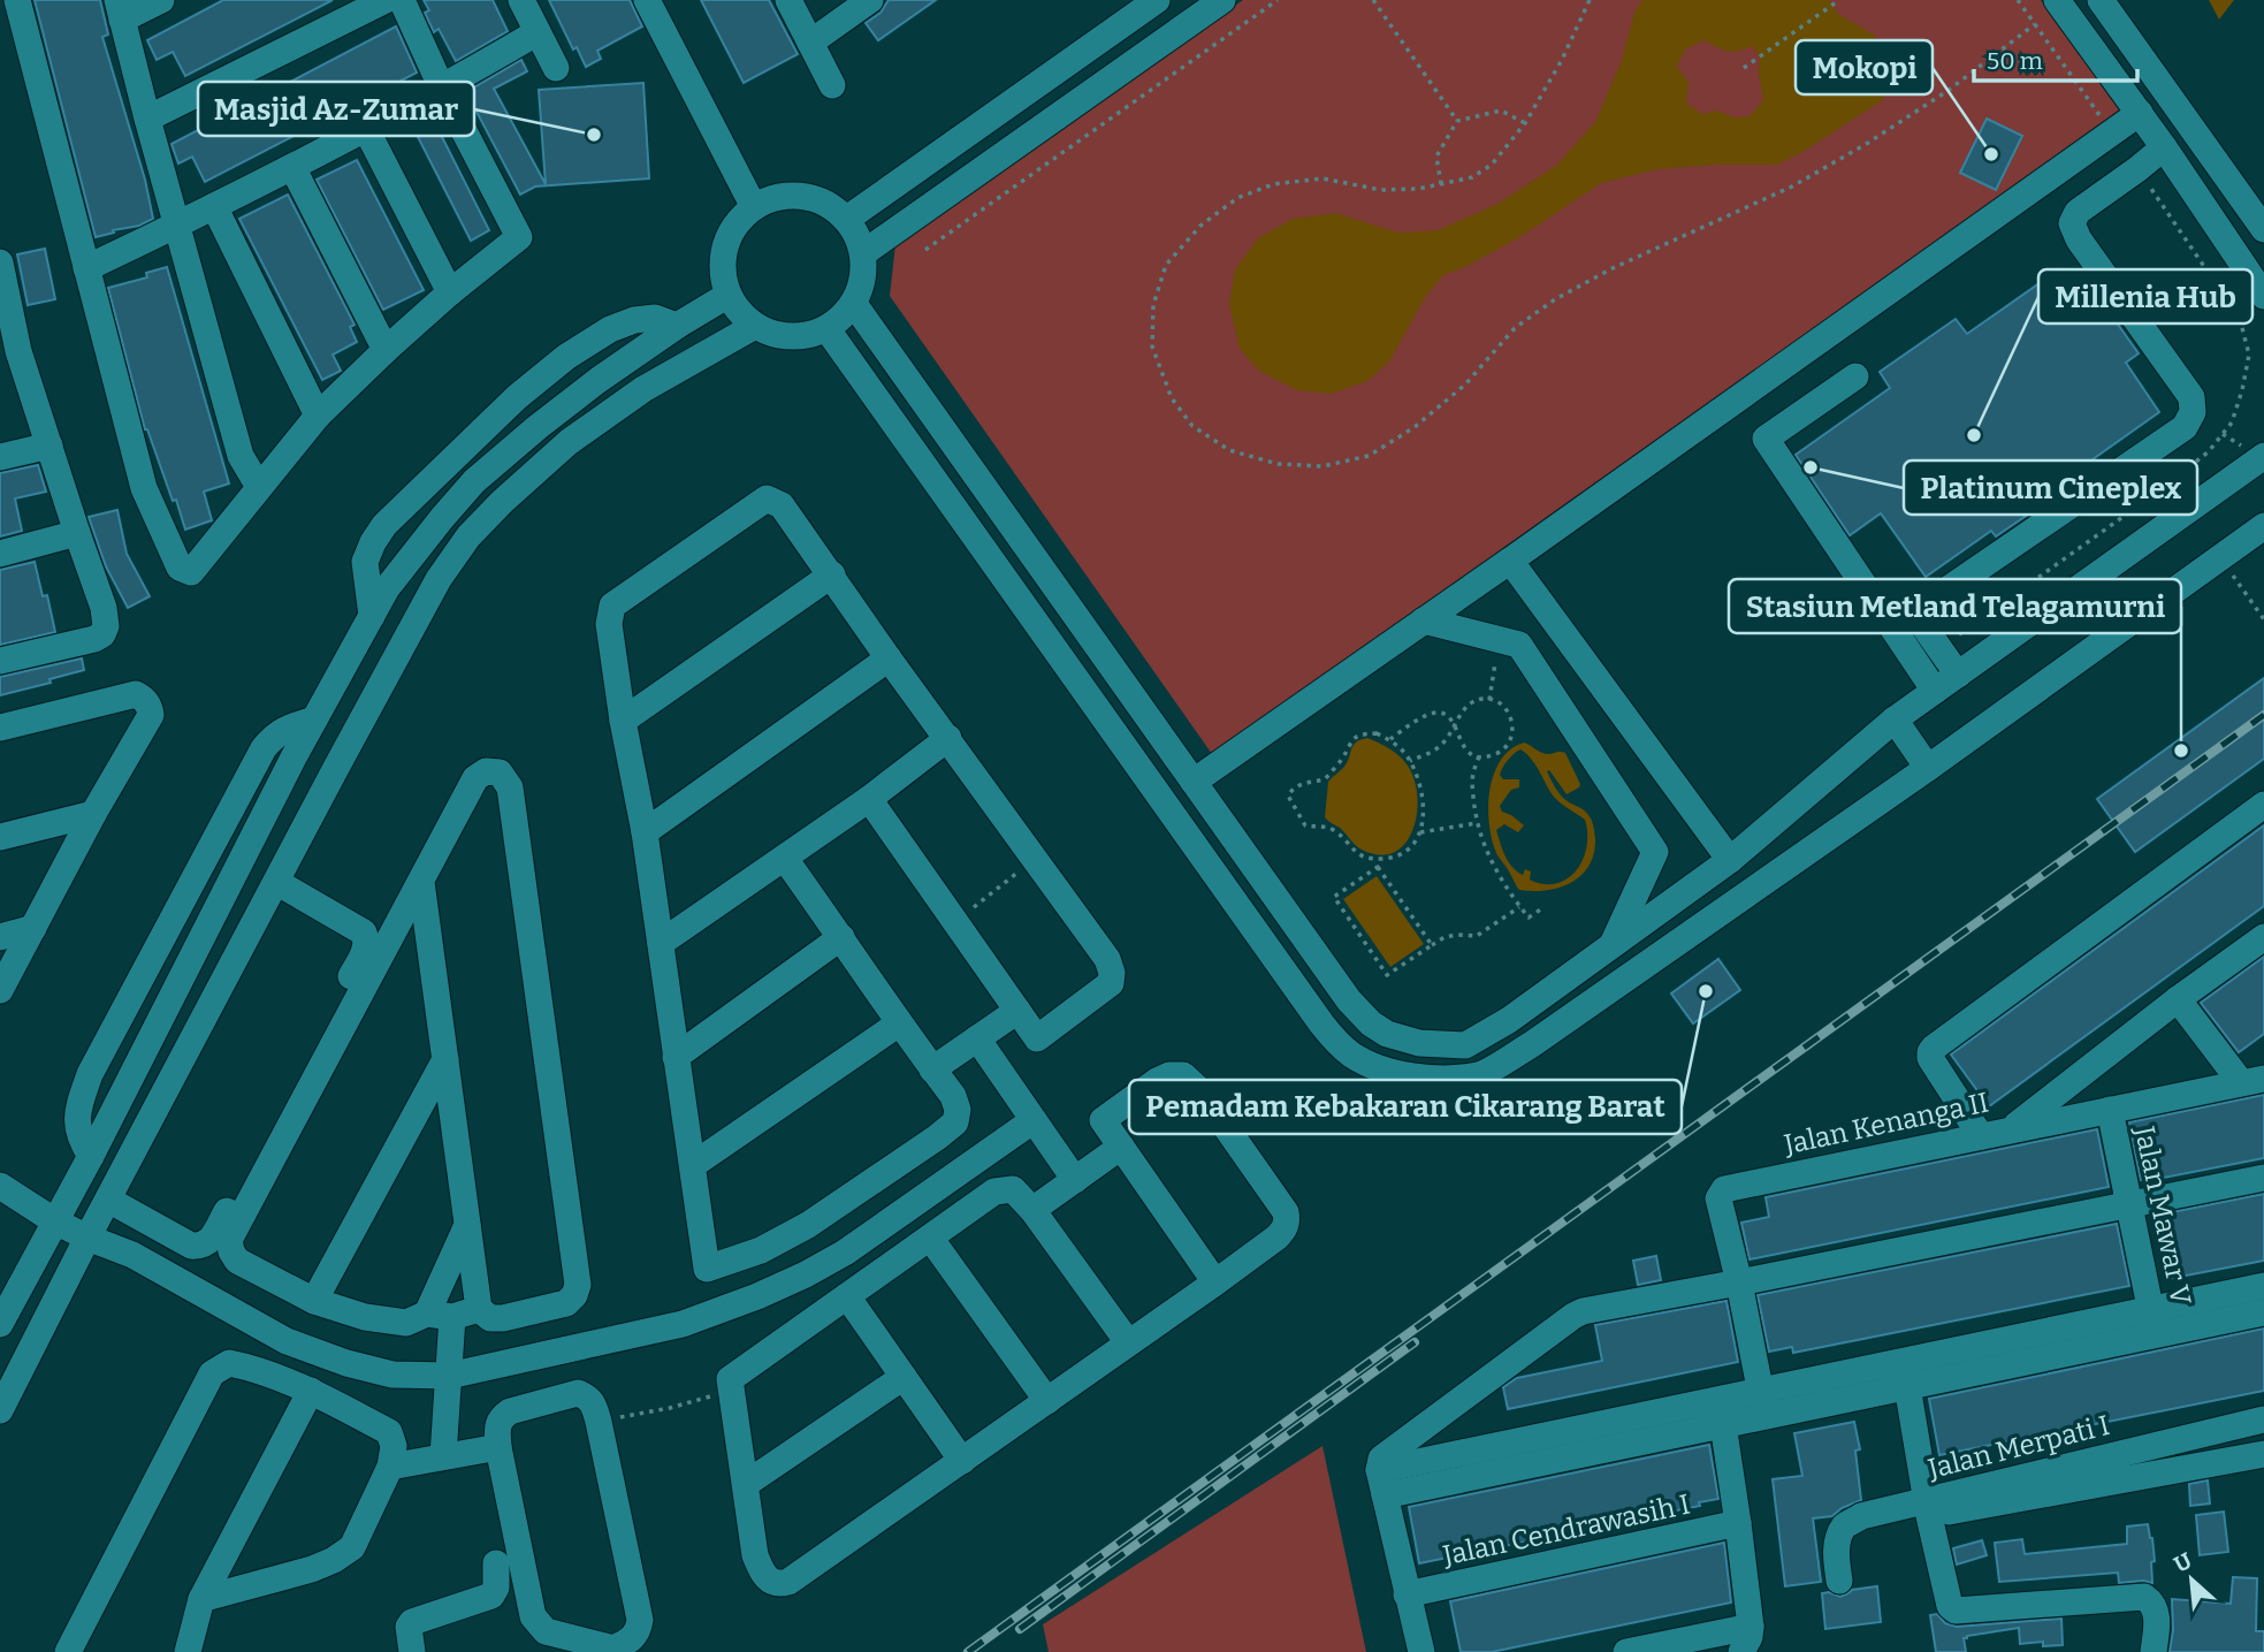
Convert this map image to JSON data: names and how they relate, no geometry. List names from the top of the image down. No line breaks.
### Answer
{"streets":{"street":["Jalan Kenanga II","Jalan Mawar V","Jalan Merpati I","Jalan Cendrawasih I"]},"crossings":[["Jalan Kenanga II","Jalan Mawar V"]],"places":["Masjid Az-Zumar","Mokopi","Millenia Hub","Platinum Cineplex","Stasiun Metland Telagamurni","Pemadam Kebakaran Cikarang Barat"],"scale_bar":"50 m","north":"top left"}
